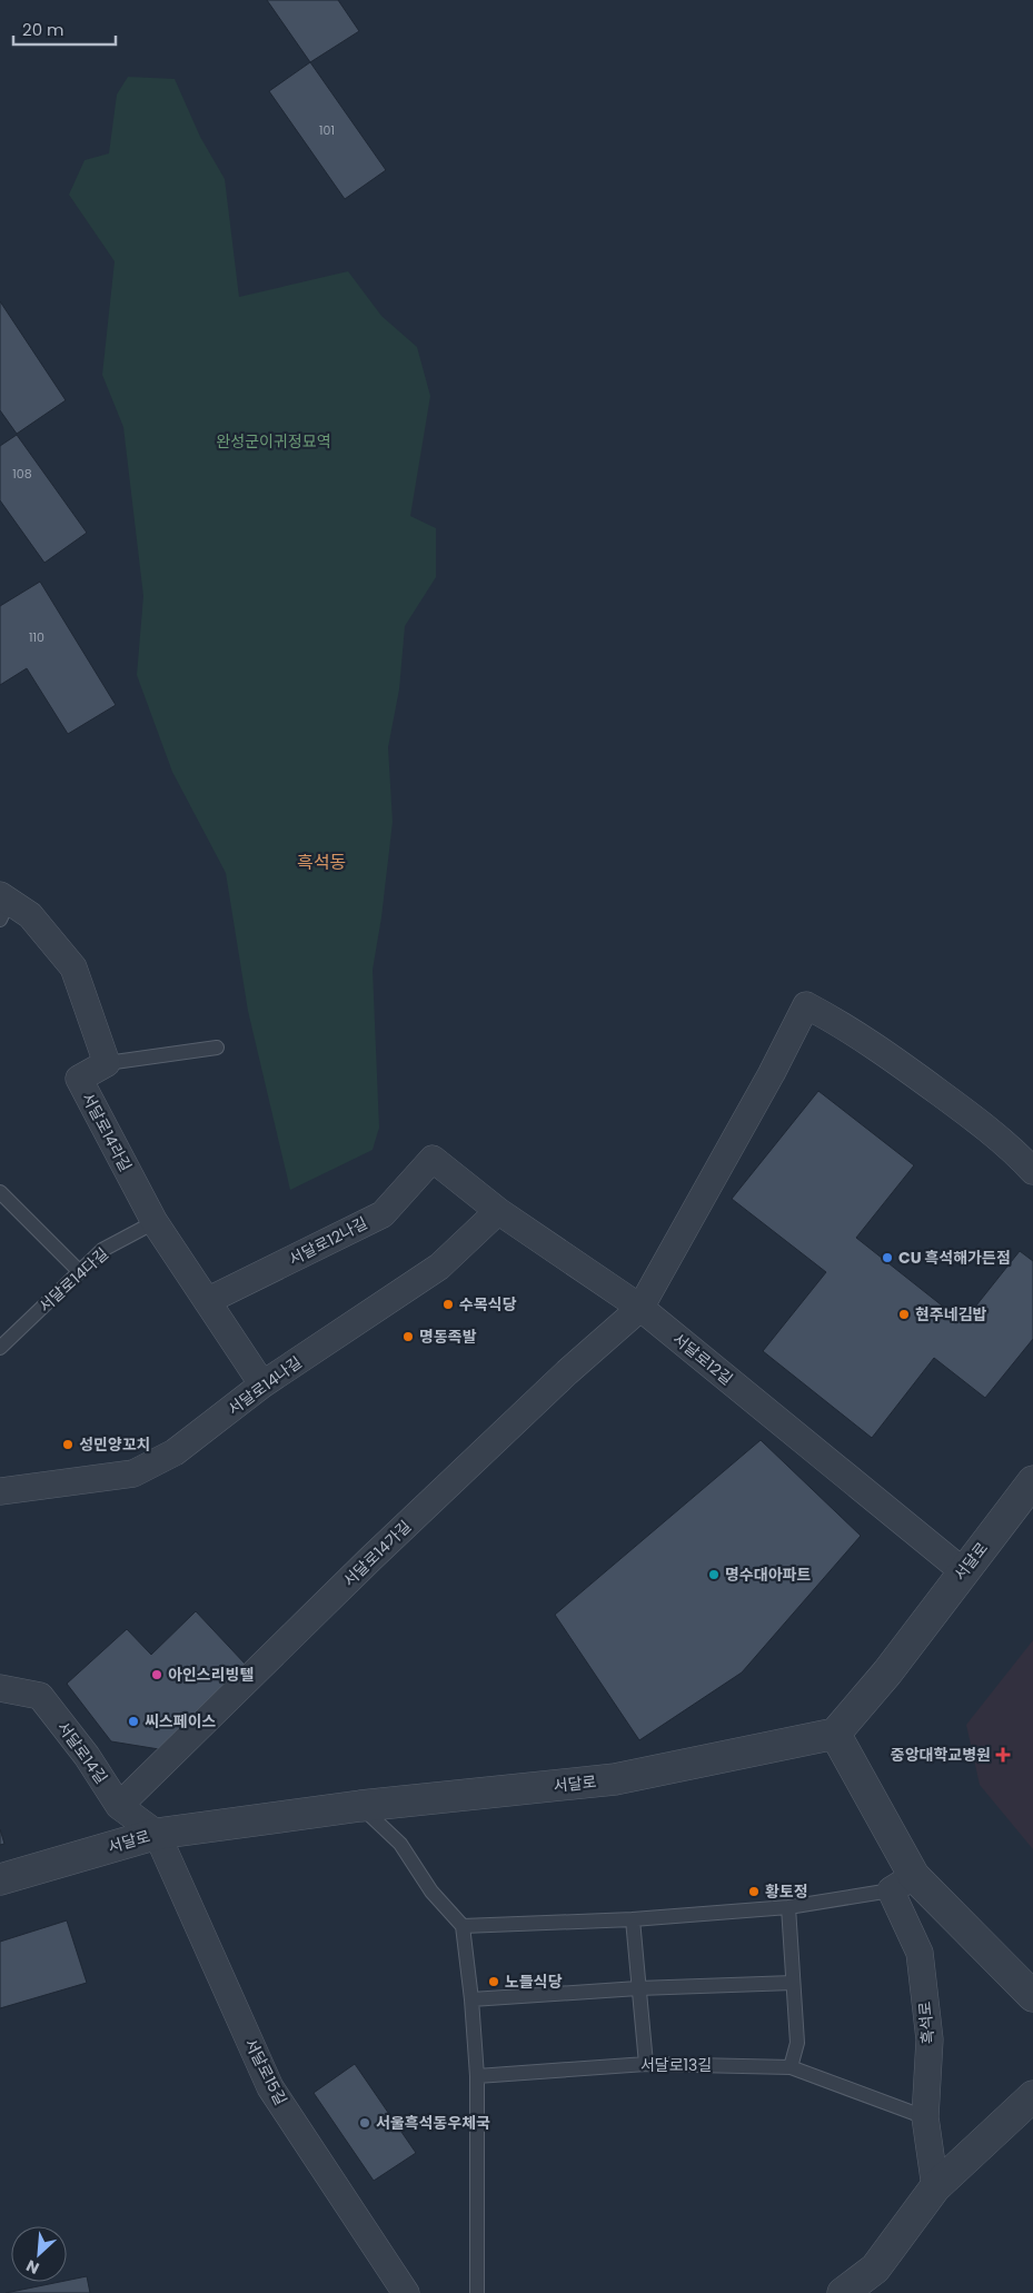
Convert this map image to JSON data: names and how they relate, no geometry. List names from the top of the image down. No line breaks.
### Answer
{"streets":{"street":["서달로14라길","서달로12나길","서달로12길","서달로14나길","서달로14가길","서달로","서달로14길","흑석로","서달로15길"],"lane":["서달로14다길","서달로13길"]},"crossings":[["서달로14라길","서달로12나길"],["서달로14라길","서달로14다길"],["서달로14라길","서달로14나길"],["서달로12나길","서달로12길"],["서달로12길","서달로14나길"],["서달로12길","서달로14가길"],["서달로12길","서달로"],["서달로14가길","서달로14길"],["서달로","서달로14길"],["서달로","흑석로"],["서달로","서달로15길"],["서달로14길","서달로15길"],["흑석로","서달로13길"]],"districts":["흑석동"],"parks":["완성군이귀정묘역"],"places":{"other":["CU 흑석해가든점","수목식당","현주네김밥","명동족발","성민양꼬치","명수대아파트","아인스리빙텔","씨스페이스","황토정","노들식당","서울흑석동우체국"],"health":["중앙대학교병원"]},"house_numbers":["101","108","110"],"scale_bar":"20 m","north":"bottom left"}
